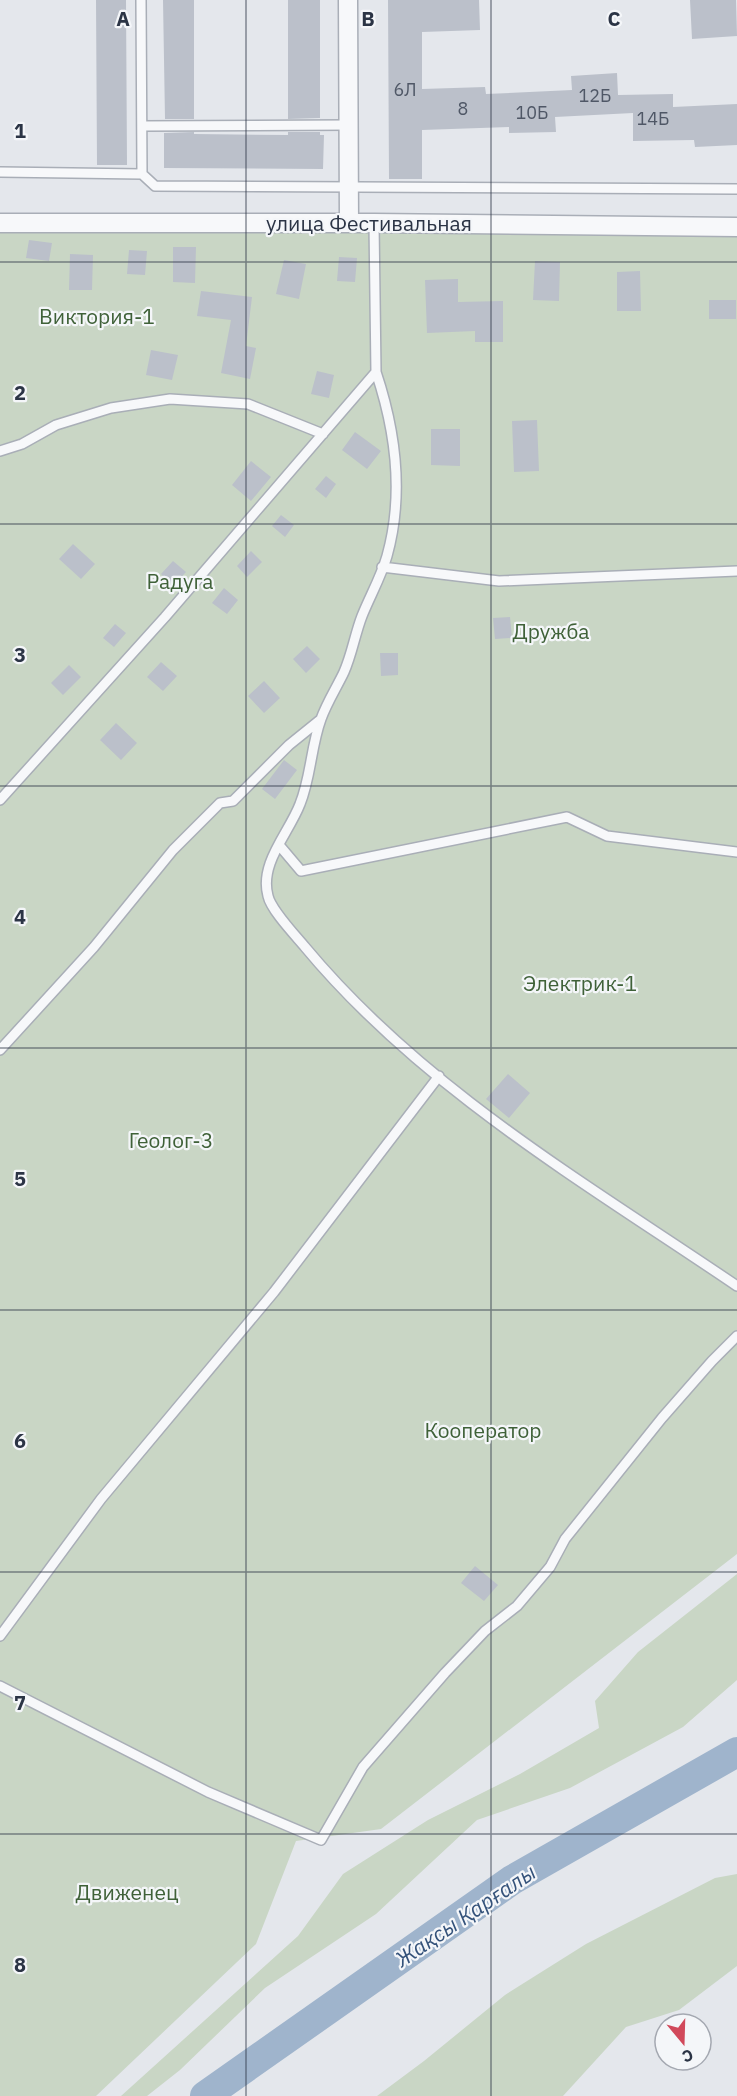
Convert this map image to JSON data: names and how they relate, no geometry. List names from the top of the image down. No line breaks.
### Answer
{"streets":{"street":["улица Фестивальная"]},"water":["Жақсы Қарғалы"],"parks":["Виктория-1","Радуга","Дружба","Электрик-1","Геолог-3","Кооператор","Движенец"],"house_numbers":["6Л","12Б","8","10Б","14Б"],"north":"bottom","grid":{"columns":["A","B","C"],"rows":["1","2","3","4","5","6","7","8"]}}
